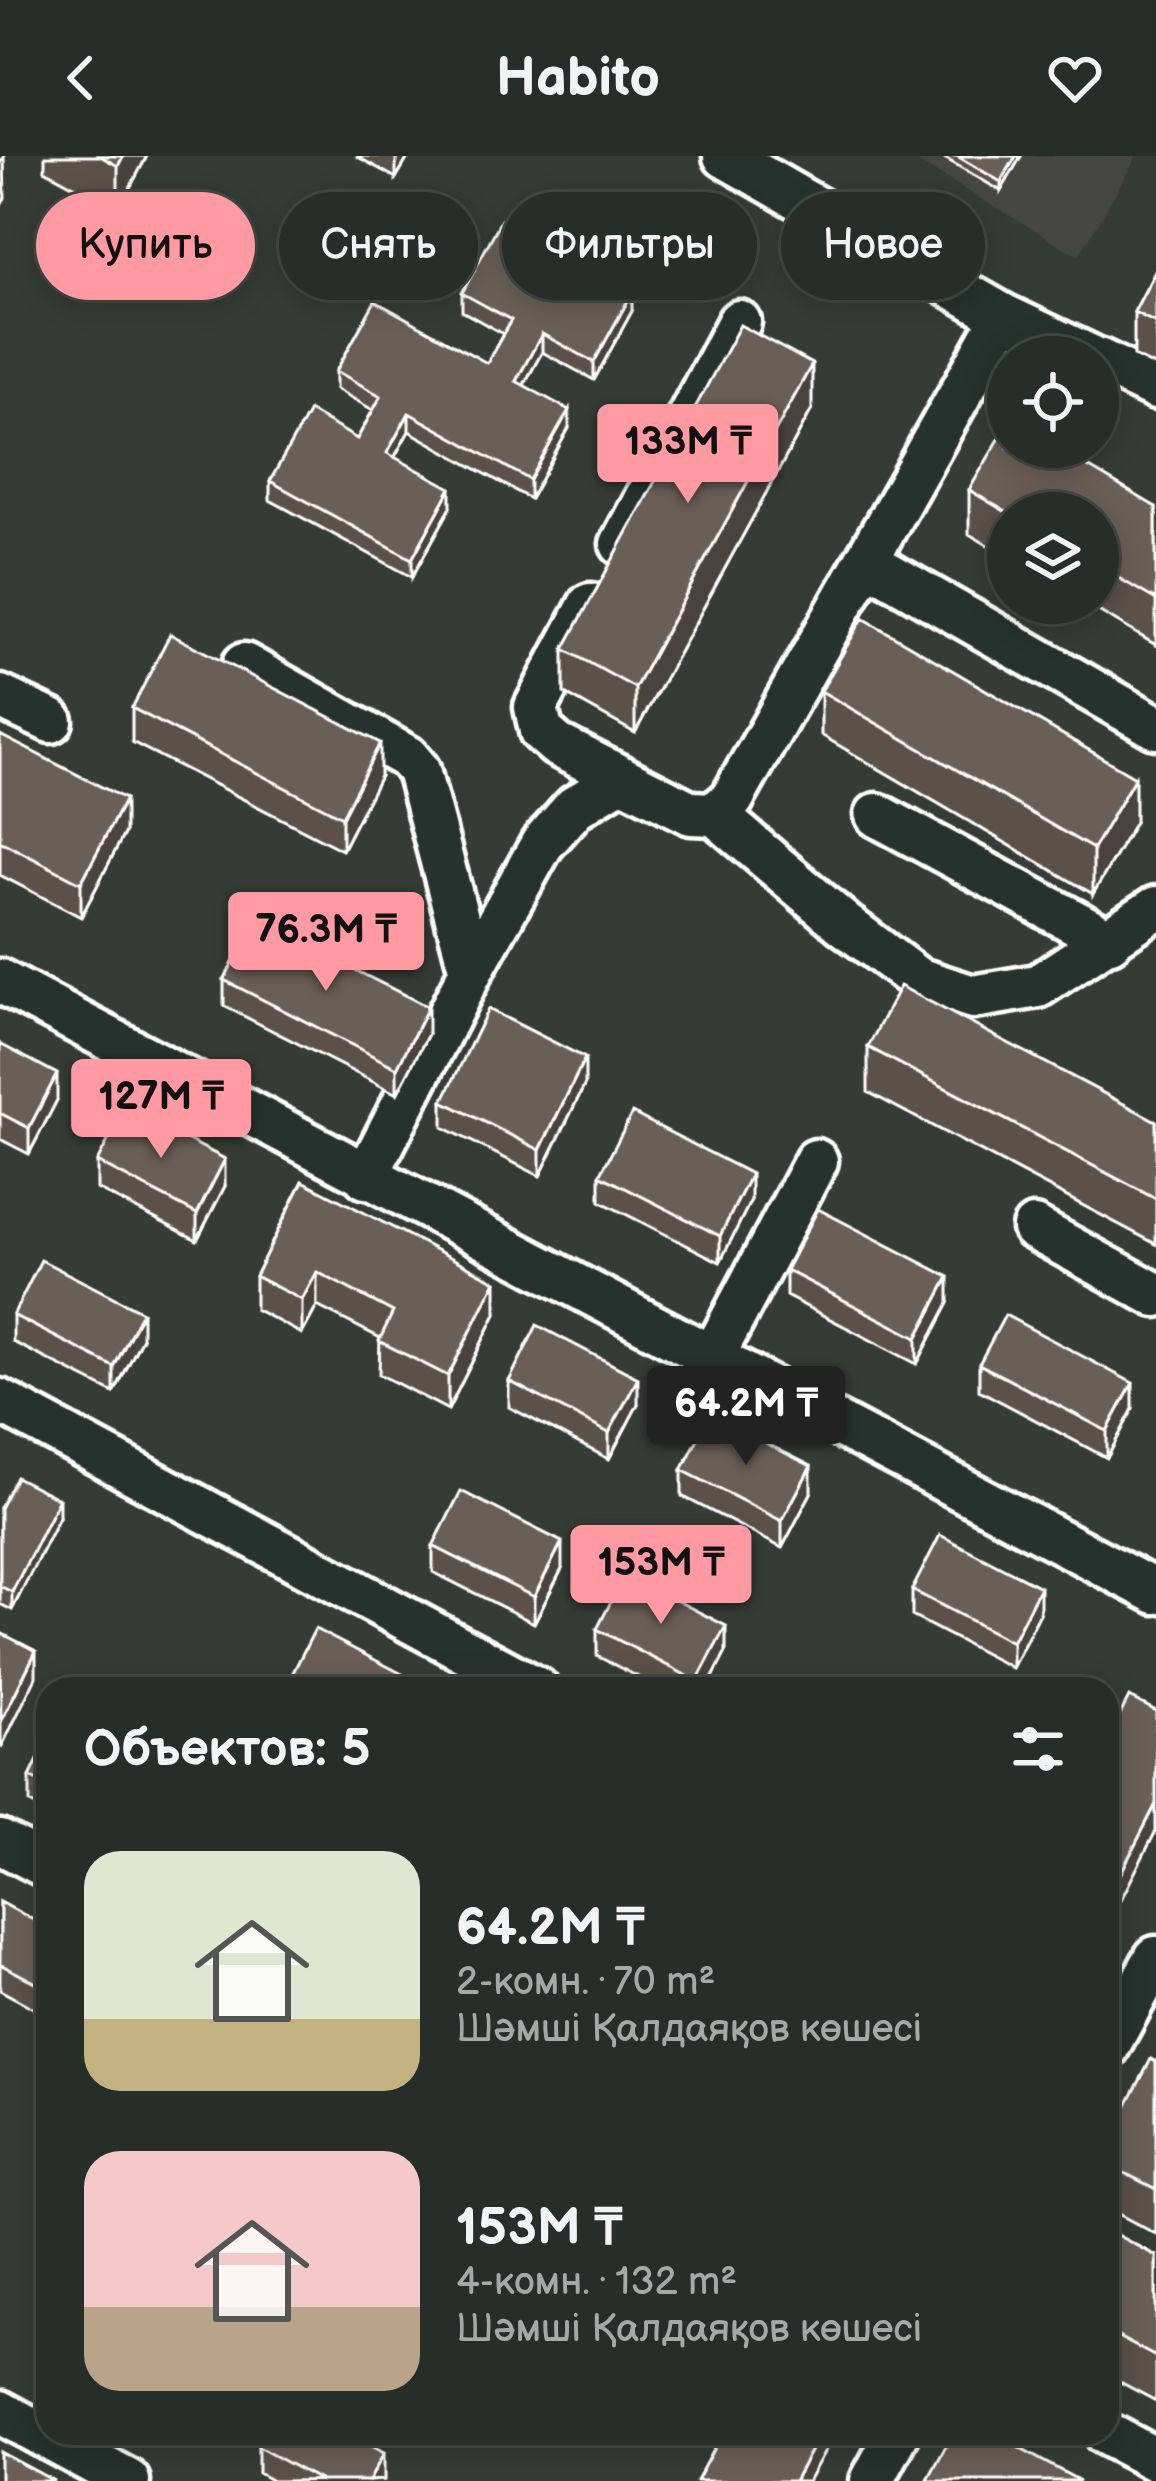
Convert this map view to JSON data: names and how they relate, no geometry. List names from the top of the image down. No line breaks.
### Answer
{"page":{"header":"Habito","chip":["Купить","Снять","Фильтры","Новое"],"price":["133M ₸","76.3M ₸","127M ₸","64.2M ₸","153M ₸"],"heading":"Объектов: 5","list":[{"name":"64.2M ₸","note":"2-комн. · 70 m² · Шәмші Қалдаяқов көшесі"},{"name":"153M ₸","note":"4-комн. · 132 m² · Шәмші Қалдаяқов көшесі"}]}}
